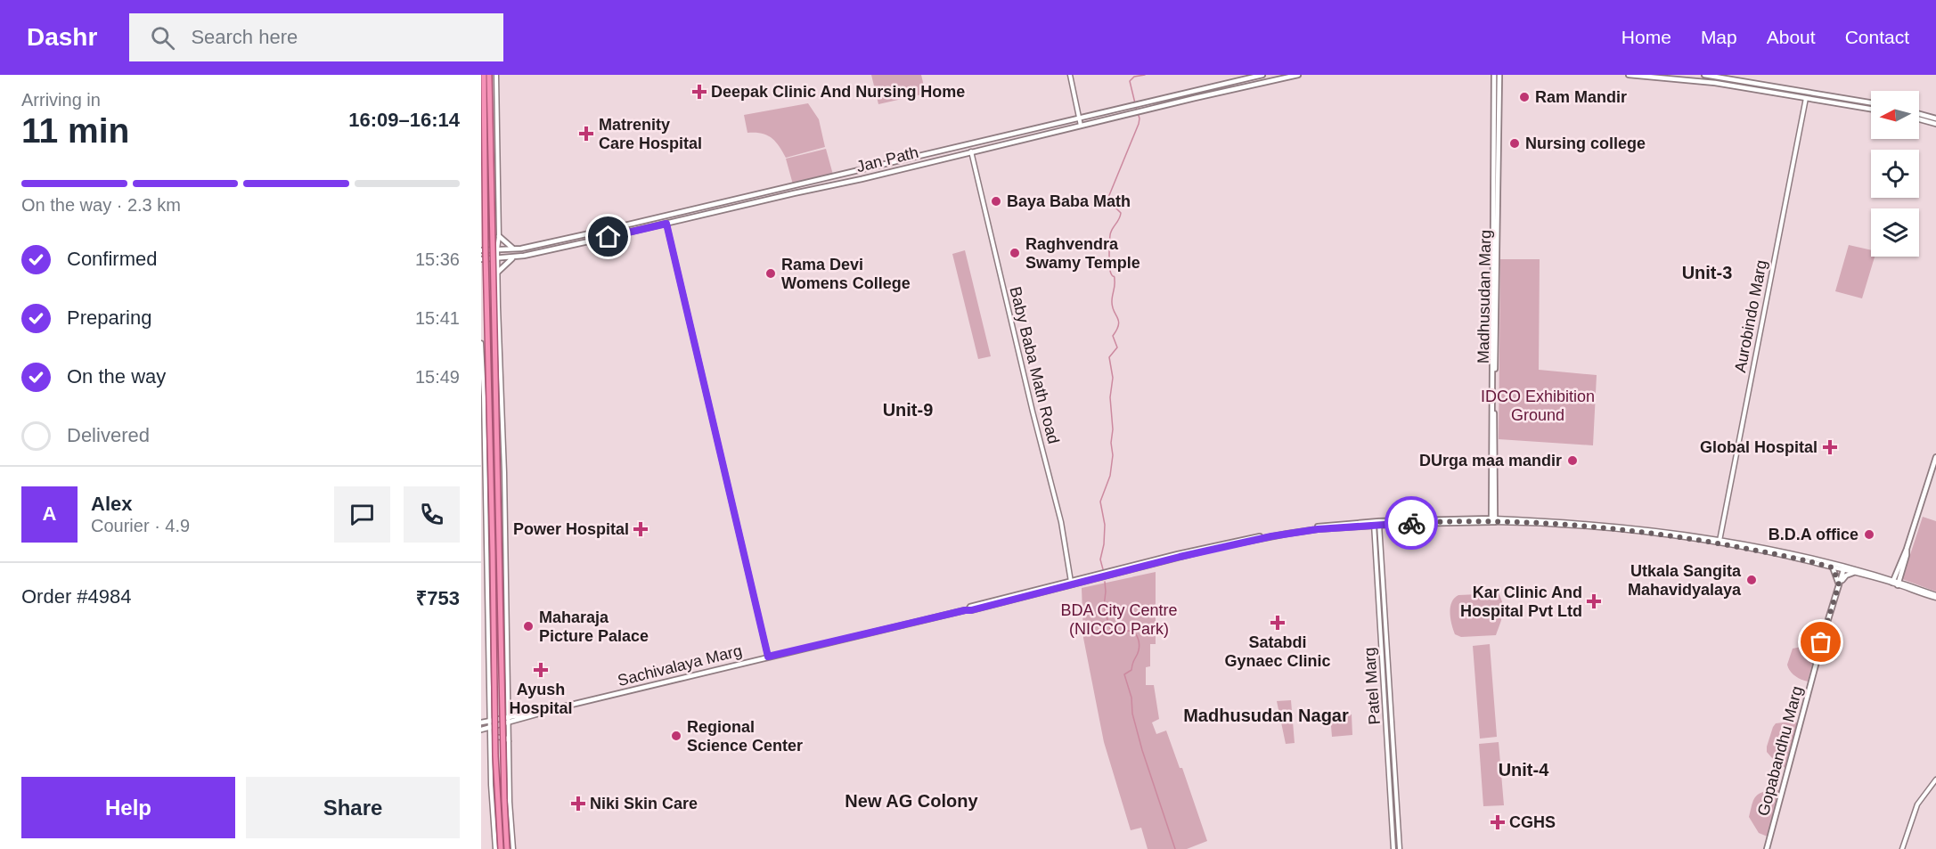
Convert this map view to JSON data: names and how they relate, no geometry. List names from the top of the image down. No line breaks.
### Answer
{"streets":{"main road":["Jan Path","Madhusudan Marg","Sachivalaya Marg","Gopabandhu Marg"],"street":["Aurobindo Marg","Baby Baba Math Road","Patel Marg"]},"crossings":[["Jan Path","Baby Baba Math Road"],["Madhusudan Marg","Sachivalaya Marg"],["Aurobindo Marg","Sachivalaya Marg"],["Baby Baba Math Road","Sachivalaya Marg"],["Sachivalaya Marg","Patel Marg"],["Sachivalaya Marg","Gopabandhu Marg"]],"districts":["Unit-3","Unit-9","Madhusudan Nagar","Unit-4","New AG Colony"],"parks":["IDCO Exhibition Ground","BDA City Centre (NICCO Park)"],"places":{"health":["Deepak Clinic And Nursing Home","Matrenity Care Hospital","Global Hospital","Power Hospital","Kar Clinic And Hospital Pvt Ltd","Satabdi Gynaec Clinic","Ayush Hospital","Niki Skin Care","CGHS"],"other":["Ram Mandir","Nursing college","Baya Baba Math","Raghvendra Swamy Temple","Rama Devi Womens College","DUrga maa mandir","B.D.A office","Utkala Sangita Mahavidyalaya","Maharaja Picture Palace","Regional Science Center"]},"north":"left","page":{"header":"Dashr","search":"Search here","nav":["Home","Map","About","Contact"],"heading":["11 min","Arriving in","16:09–16:14"],"panel":["Alex","Courier · 4.9","Order #4984","₹753"],"bar":"On the way · 2.3 km","list":[["Confirmed","15:36"],["Preparing","15:41"],["On the way","15:49"],"Delivered"],"round":"A","buttons":["Help","Share"]}}
